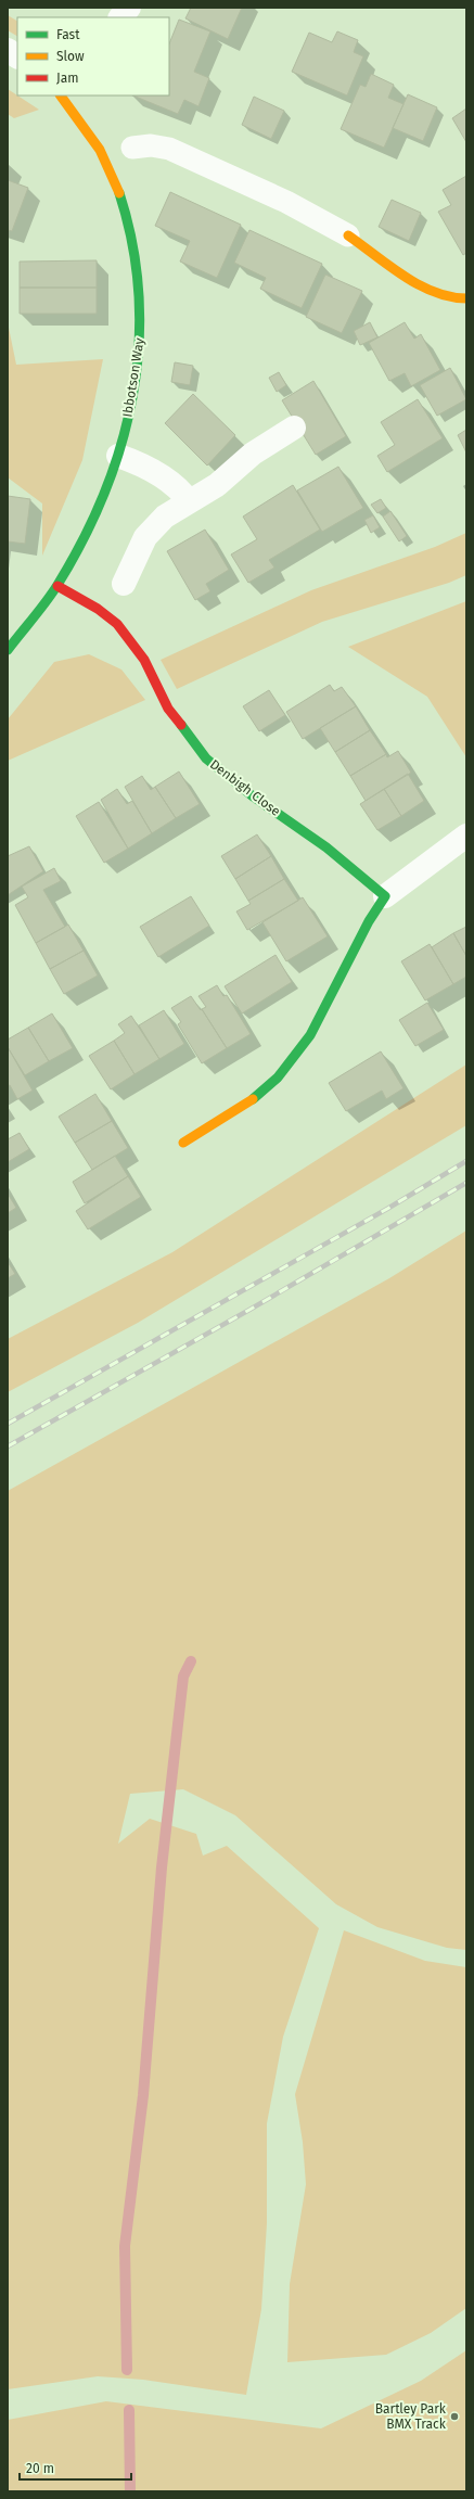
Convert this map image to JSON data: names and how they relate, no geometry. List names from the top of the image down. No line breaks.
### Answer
{"streets":{"street":["Ibbotson Way","Denbigh Close"]},"crossings":[["Ibbotson Way","Denbigh Close"]],"places":["Bartley Park BMX Track"],"legend":["Fast","Slow","Jam"],"scale_bar":"20 m"}
